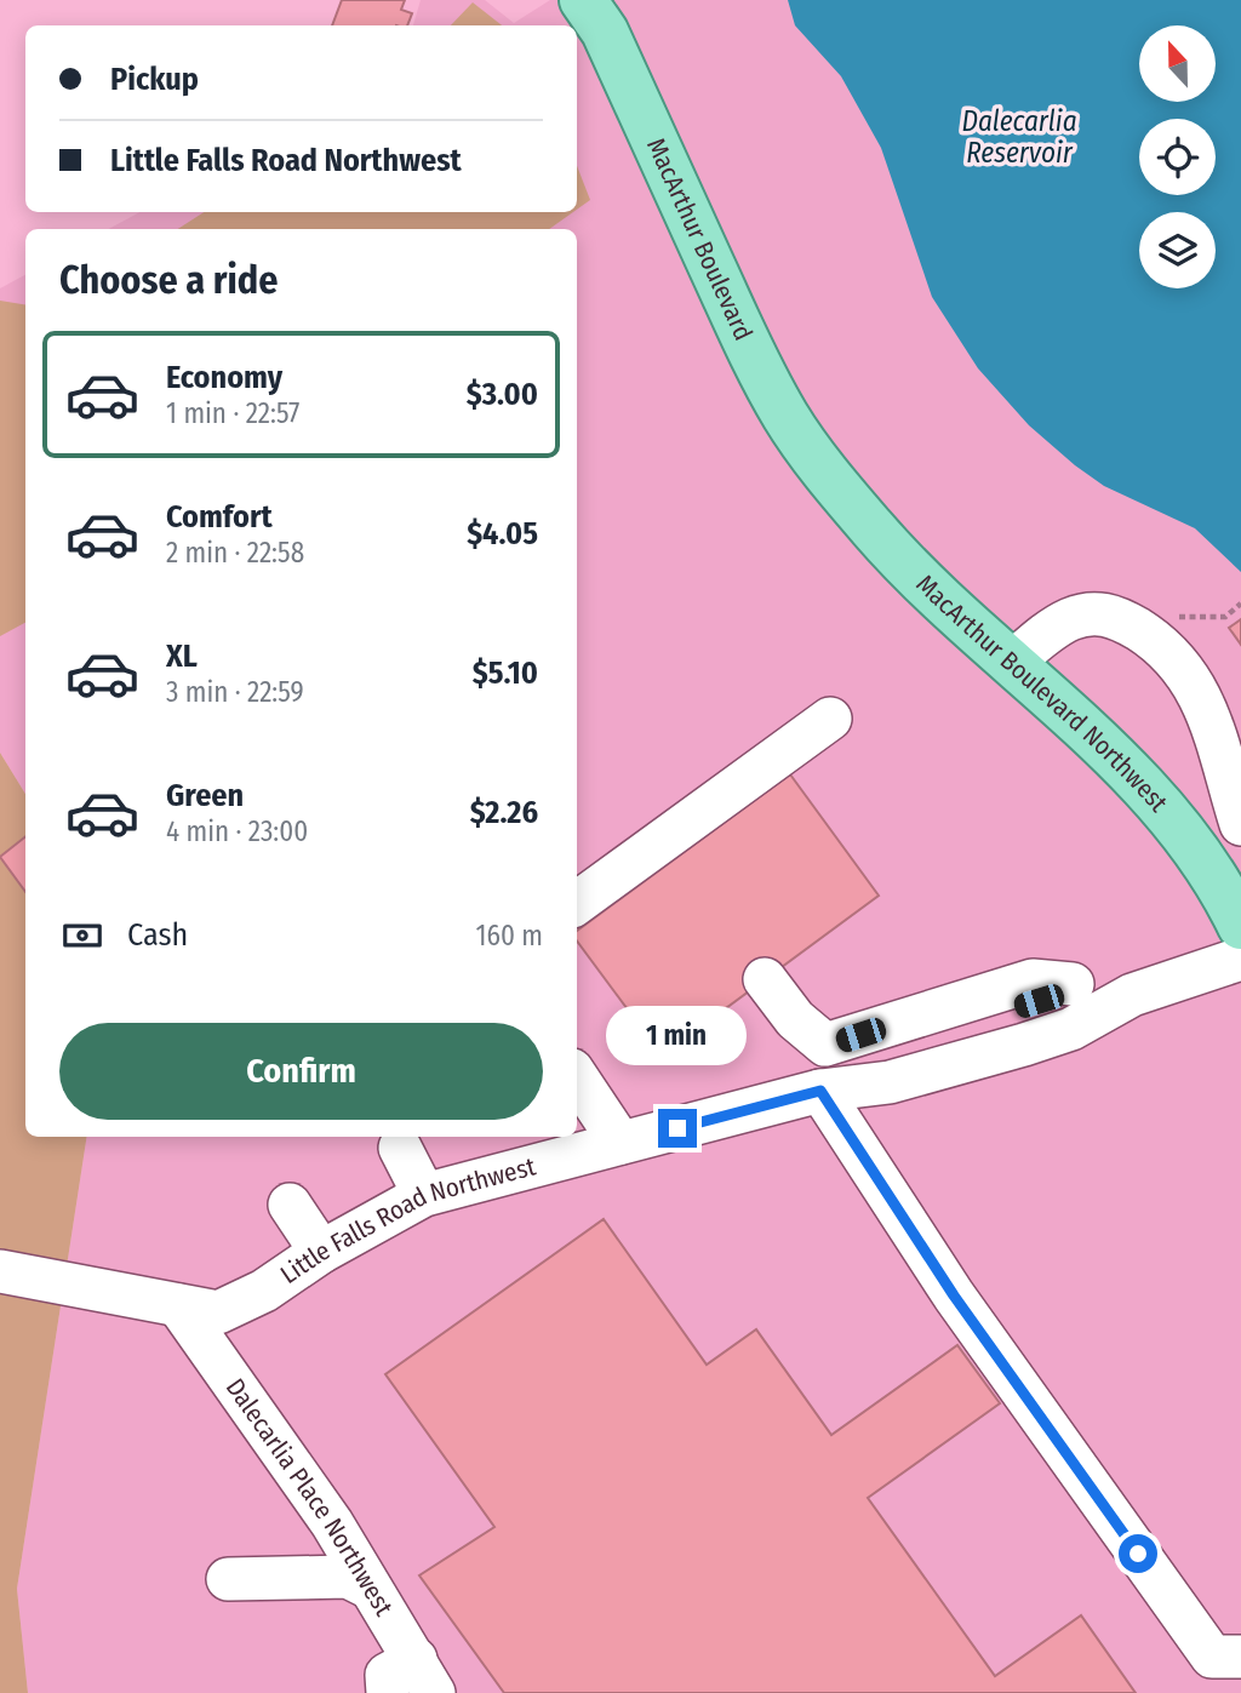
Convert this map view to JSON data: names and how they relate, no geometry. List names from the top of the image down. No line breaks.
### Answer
{"streets":{"main road":["MacArthur Boulevard","MacArthur Boulevard Northwest"],"lane":["Little Falls Road Northwest","Dalecarlia Place Northwest"]},"crossings":[["MacArthur Boulevard","MacArthur Boulevard Northwest"],["Little Falls Road Northwest","Dalecarlia Place Northwest"]],"water":["Dalecarlia Reservoir"],"north":"top","page":{"banner":["Pickup","Little Falls Road Northwest"],"heading":"Choose a ride","list":[{"name":"Economy","note":"1 min · 22:57","value":"$3.00"},{"name":"Comfort","note":"2 min · 22:58","value":"$4.05"},{"name":"XL","note":"3 min · 22:59","value":"$5.10"},{"name":"Green","note":"4 min · 23:00","value":"$2.26"}],"pay":["Cash","160 m"],"bubble":"1 min","buttons":"Confirm"}}
